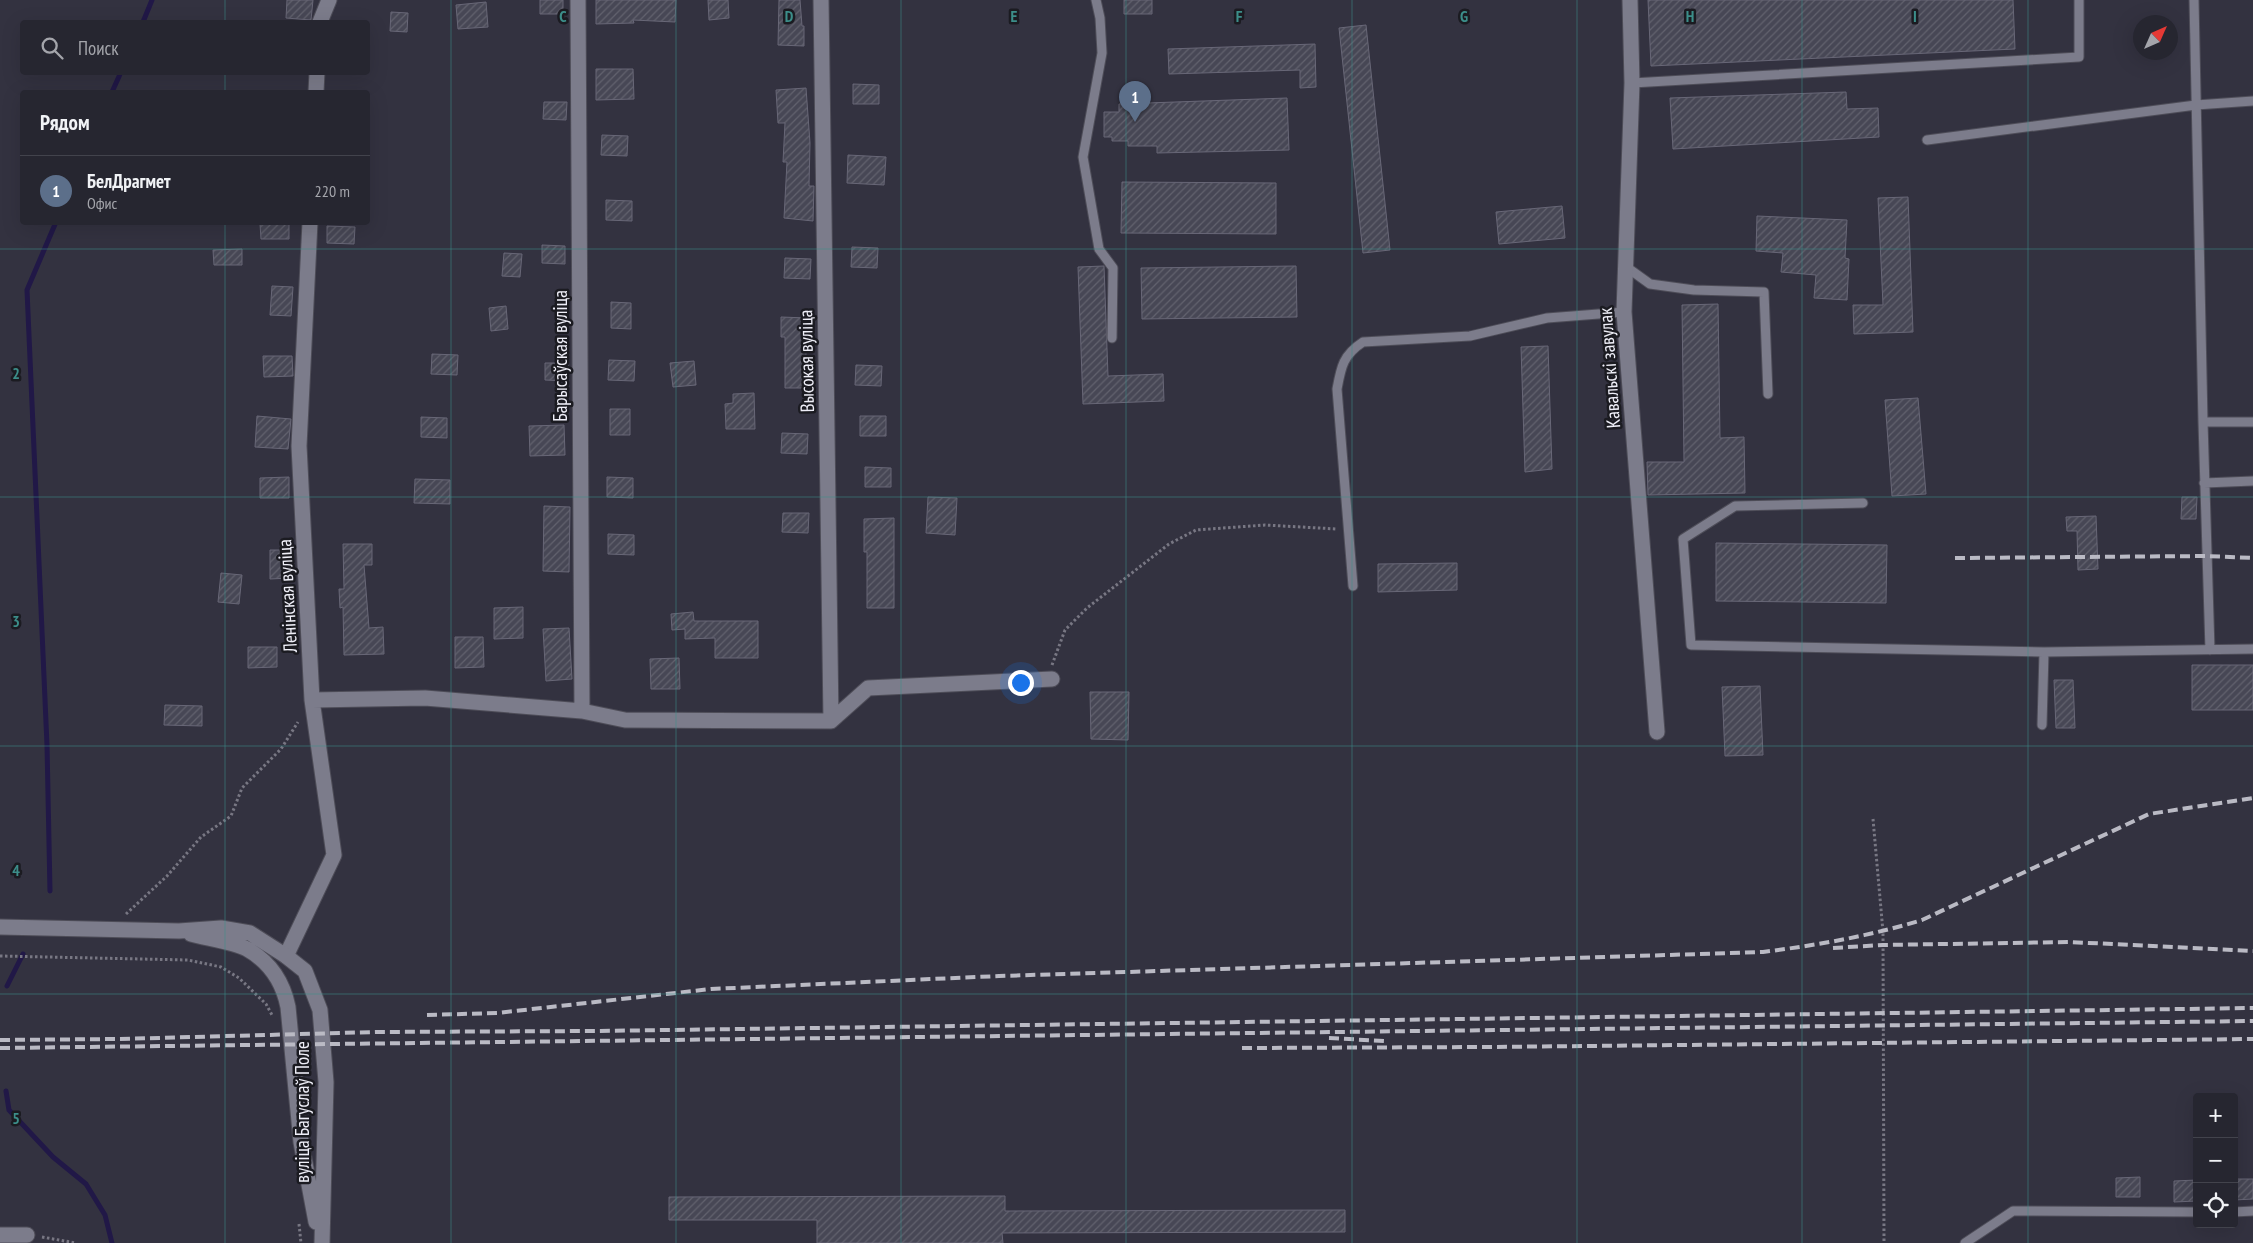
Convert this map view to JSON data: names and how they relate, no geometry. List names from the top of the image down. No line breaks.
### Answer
{"streets":{"street":["Барысаўская вуліца","Высокая вуліца","Кавальскі завулак","Ленінская вуліца","вуліца Багуслаў Поле"]},"crossings":[["Ленінская вуліца","вуліца Багуслаў Поле"]],"north":"top right","page":{"search":"Поиск","pins":"1","heading":"Рядом","list":[{"mark":"1","name":"БелДрагмет","note":"Офис","value":"220 m"}],"map_buttons":["+","−"]},"grid":{"columns":["C","D","E","F","G","H","I"],"rows":["2","3","4","5"]}}
